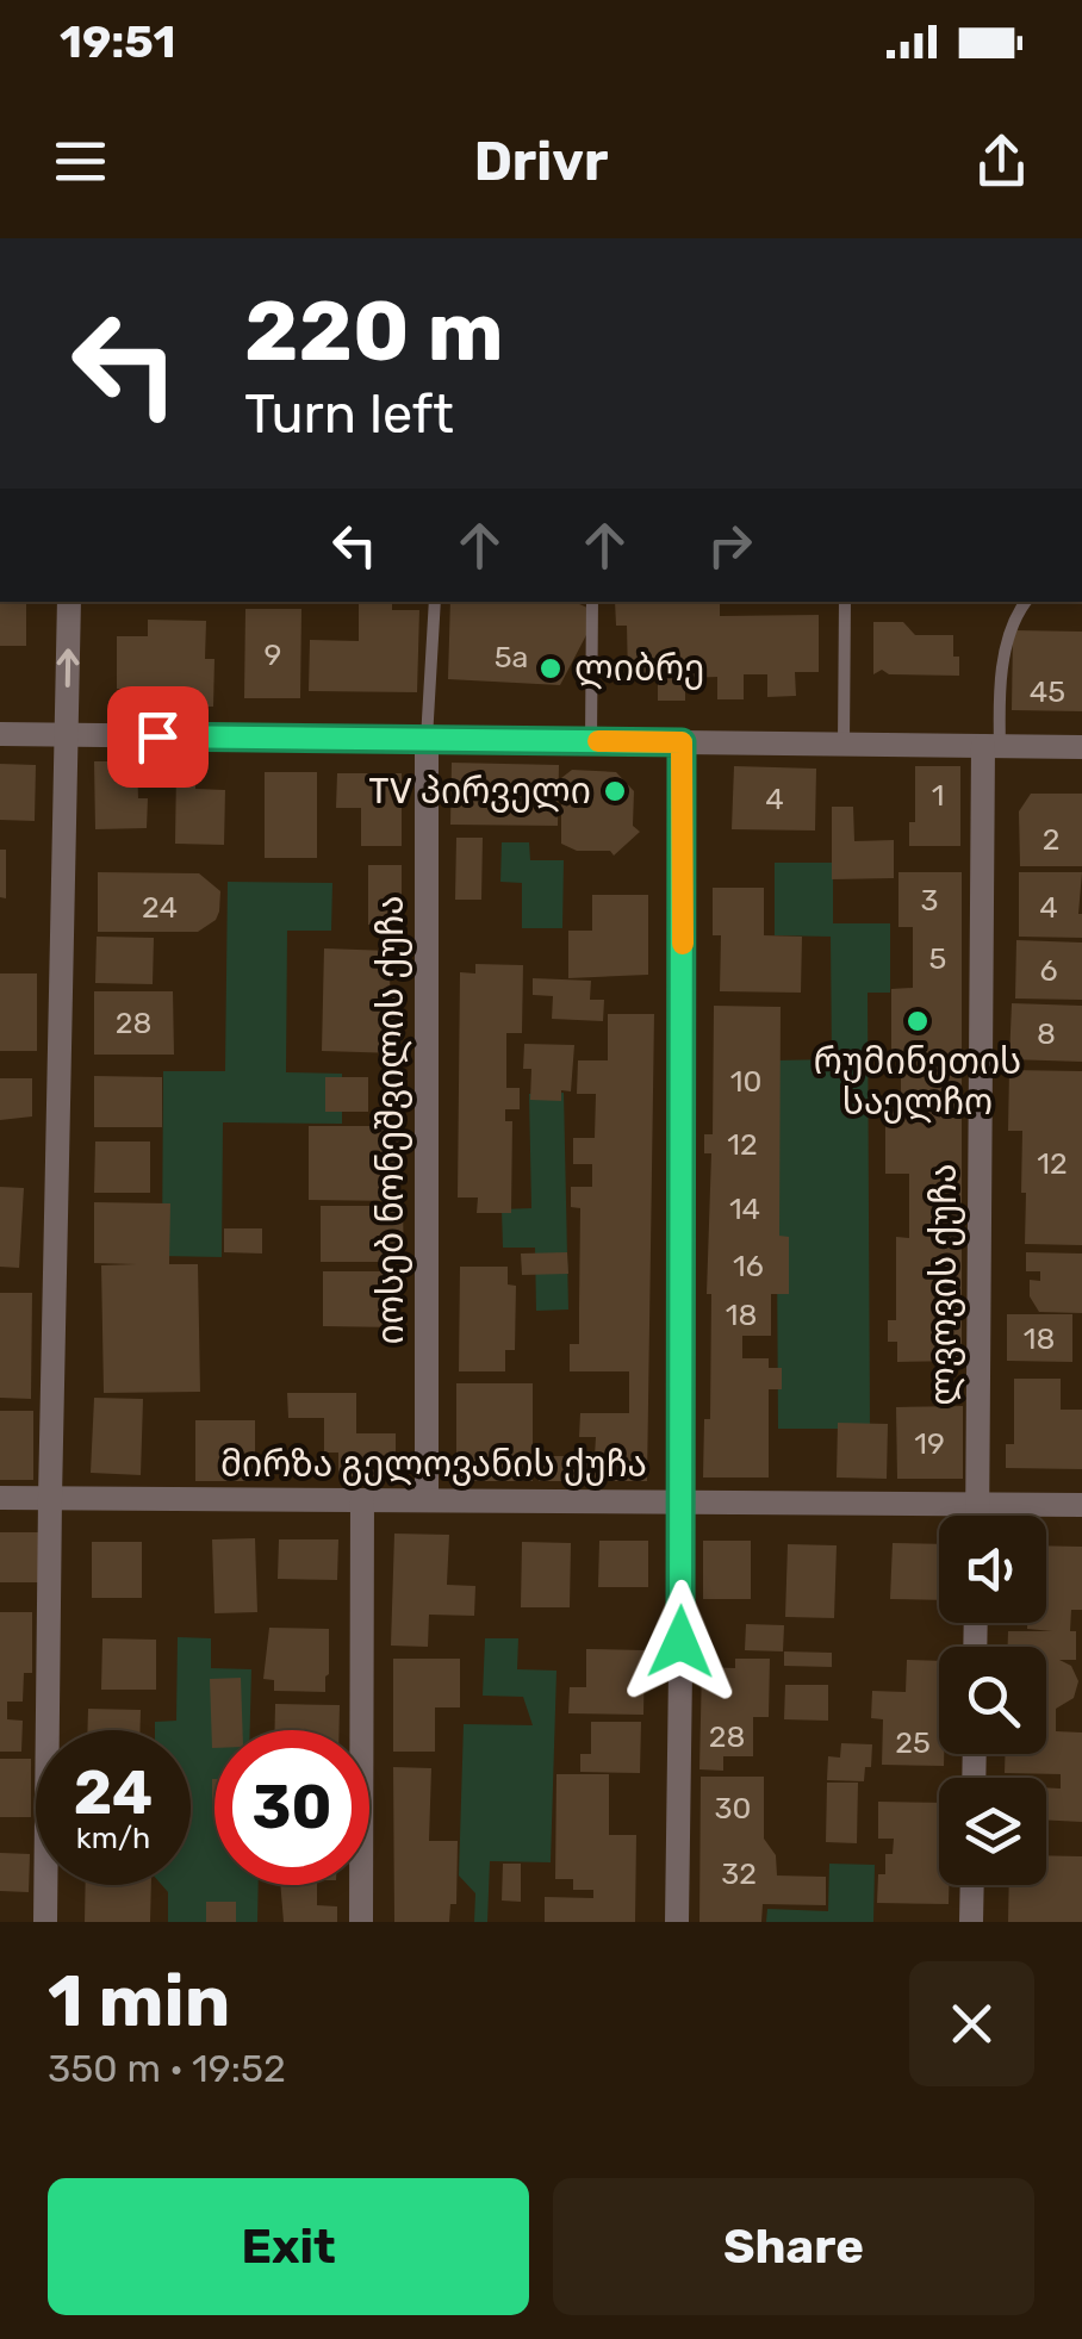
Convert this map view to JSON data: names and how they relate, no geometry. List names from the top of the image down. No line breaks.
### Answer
{"streets":{"street":["იოსებ ნონეშვილის ქუჩა","ლვოვის ქუჩა","მირზა გელოვანის ქუჩა"]},"crossings":[["იოსებ ნონეშვილის ქუჩა","მირზა გელოვანის ქუჩა"],["ლვოვის ქუჩა","მირზა გელოვანის ქუჩა"]],"places":["ლიბრე","TV პირველი","რუმინეთის საელჩო"],"house_numbers":["9","5a","45","1","4","2","3","24","4","5","6","28","8","10","12","12","14","16","18","18","19","28","25","30","32"],"page":{"status":"19:51","header":"Drivr","turn":["220 m","Turn left"],"speed":"24 km/h","limit":"30","heading":["1 min","350 m · 19:52"],"buttons":["Exit","Share"]}}
